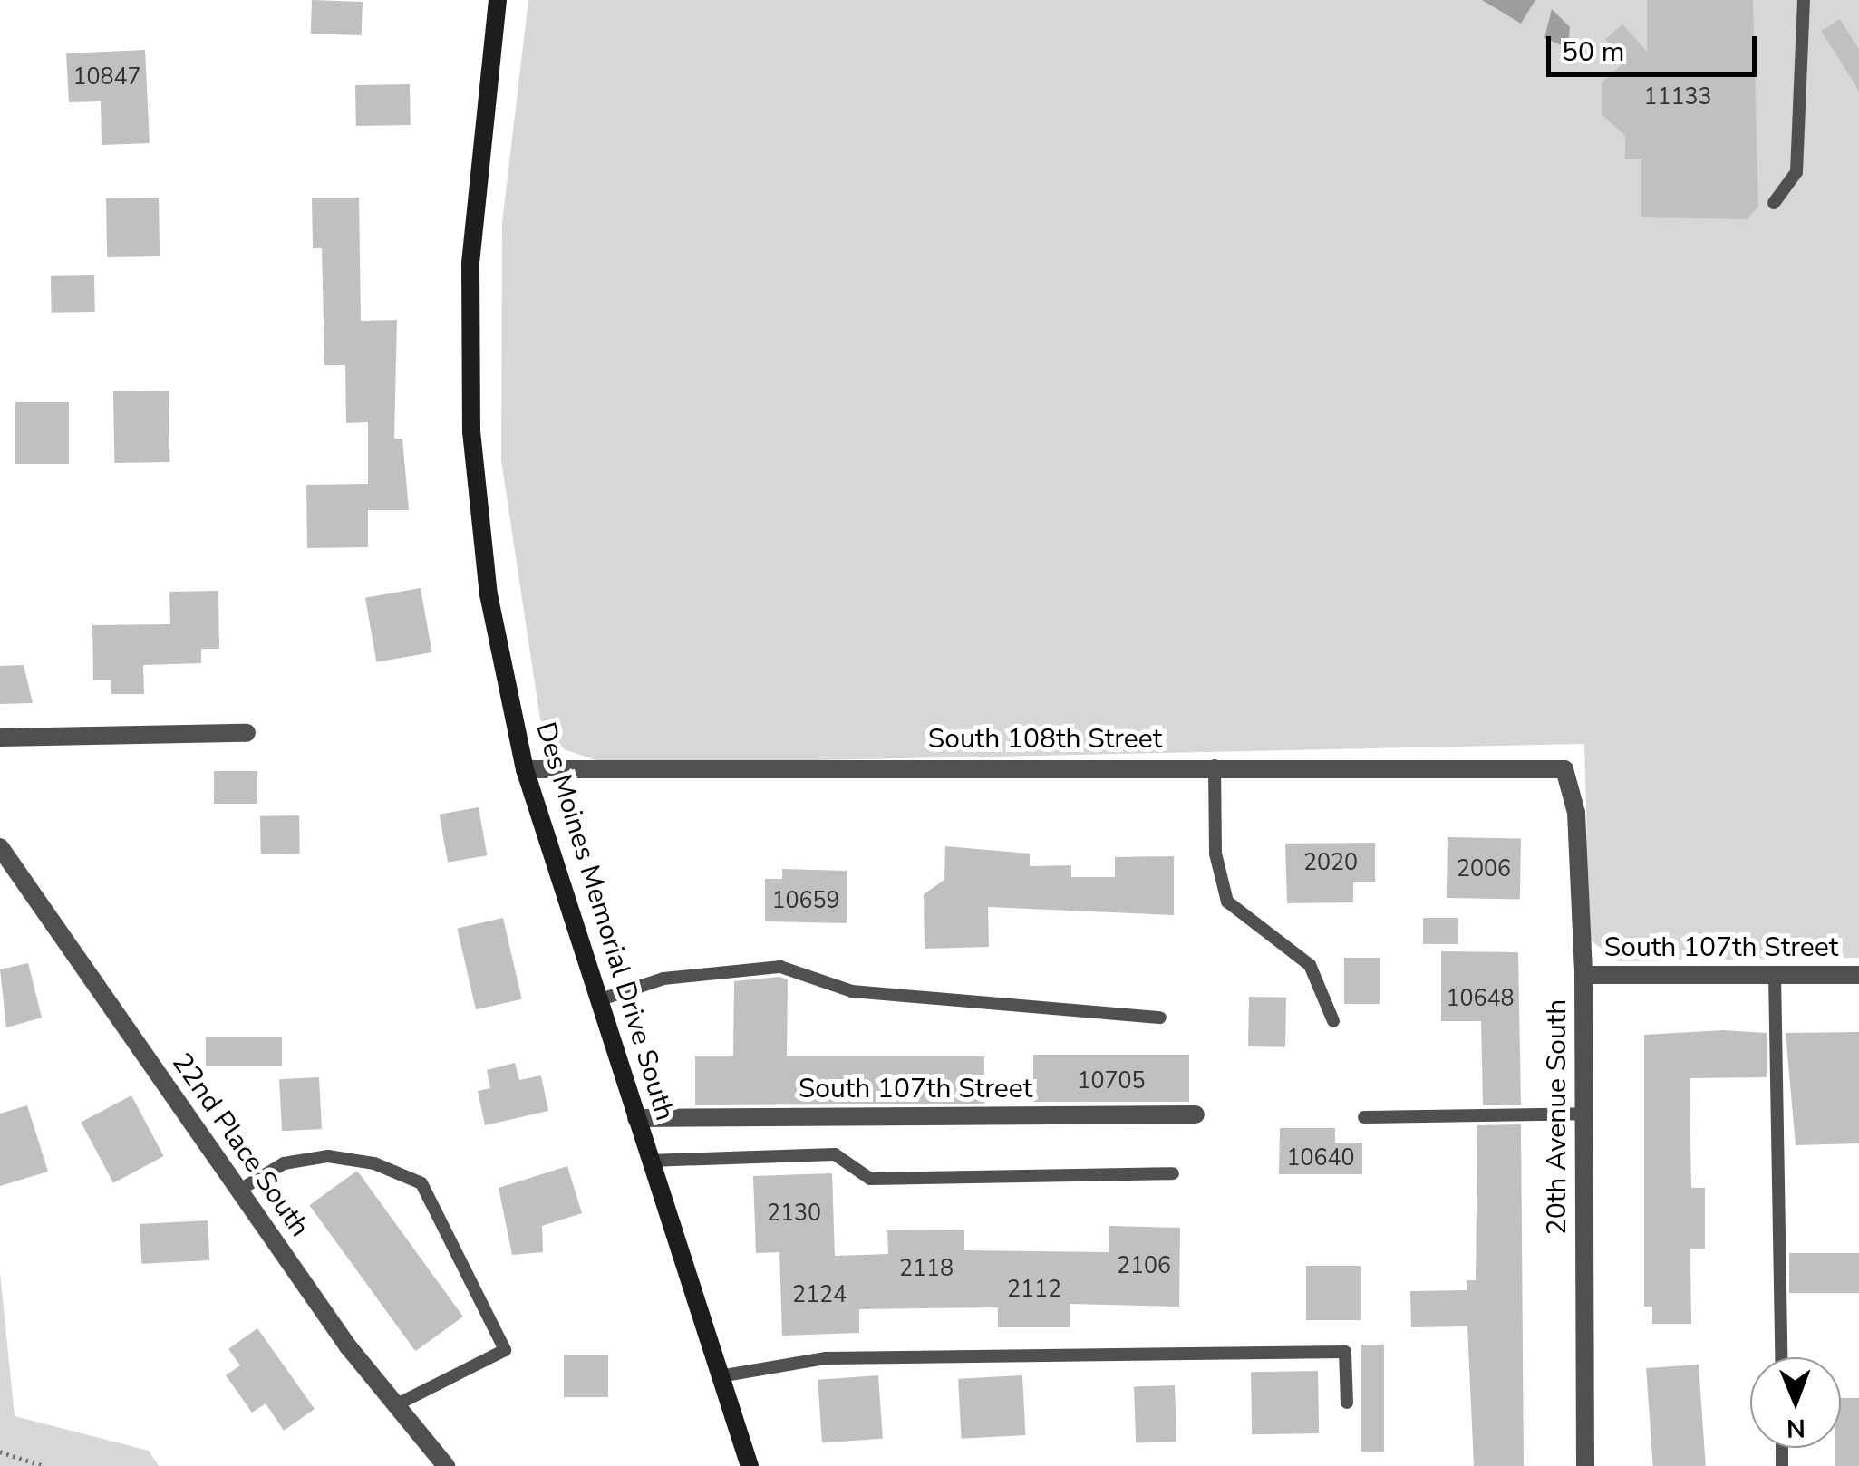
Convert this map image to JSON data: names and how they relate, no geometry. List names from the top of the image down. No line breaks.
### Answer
{"streets":{"main road":["Des Moines Memorial Drive South"],"street":["South 108th Street","South 107th Street","20th Avenue South","22nd Place South"]},"crossings":[["South 108th Street","Des Moines Memorial Drive South"],["South 108th Street","20th Avenue South"],["Des Moines Memorial Drive South","South 107th Street"],["South 107th Street","20th Avenue South"]],"house_numbers":["10847","11133","2020","2006","10659","10648","10705","10640","2130","2106","2118","2112","2124"],"scale_bar":"50 m","north":"bottom"}
